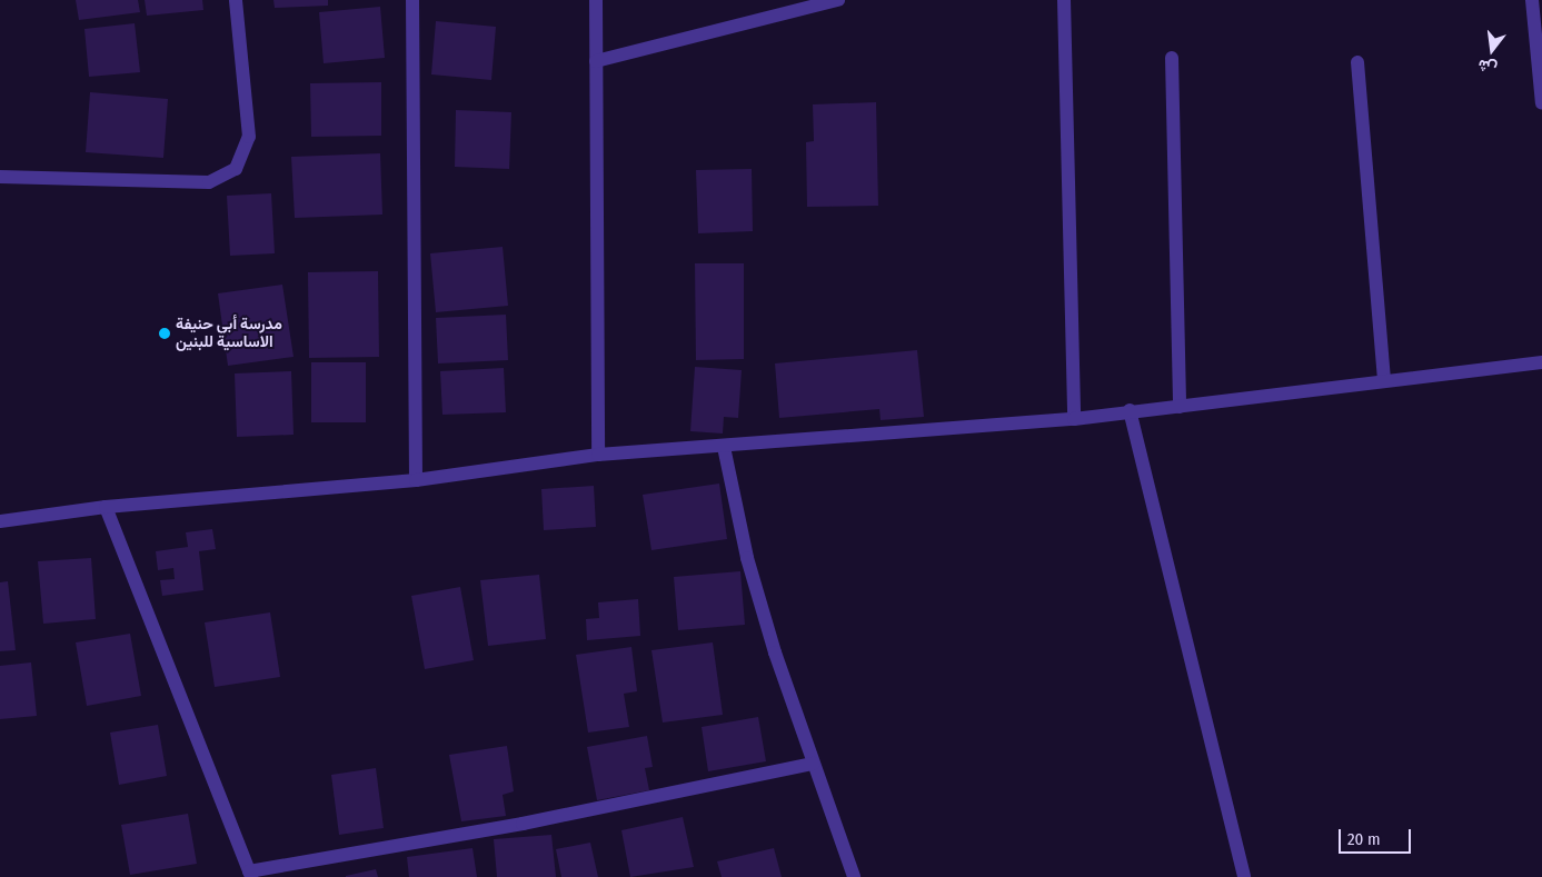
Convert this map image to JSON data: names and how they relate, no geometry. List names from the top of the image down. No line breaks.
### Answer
{"places":["مدرسة أبي حنيفة الاساسية للبنين"],"scale_bar":"20 m","north":"bottom"}
